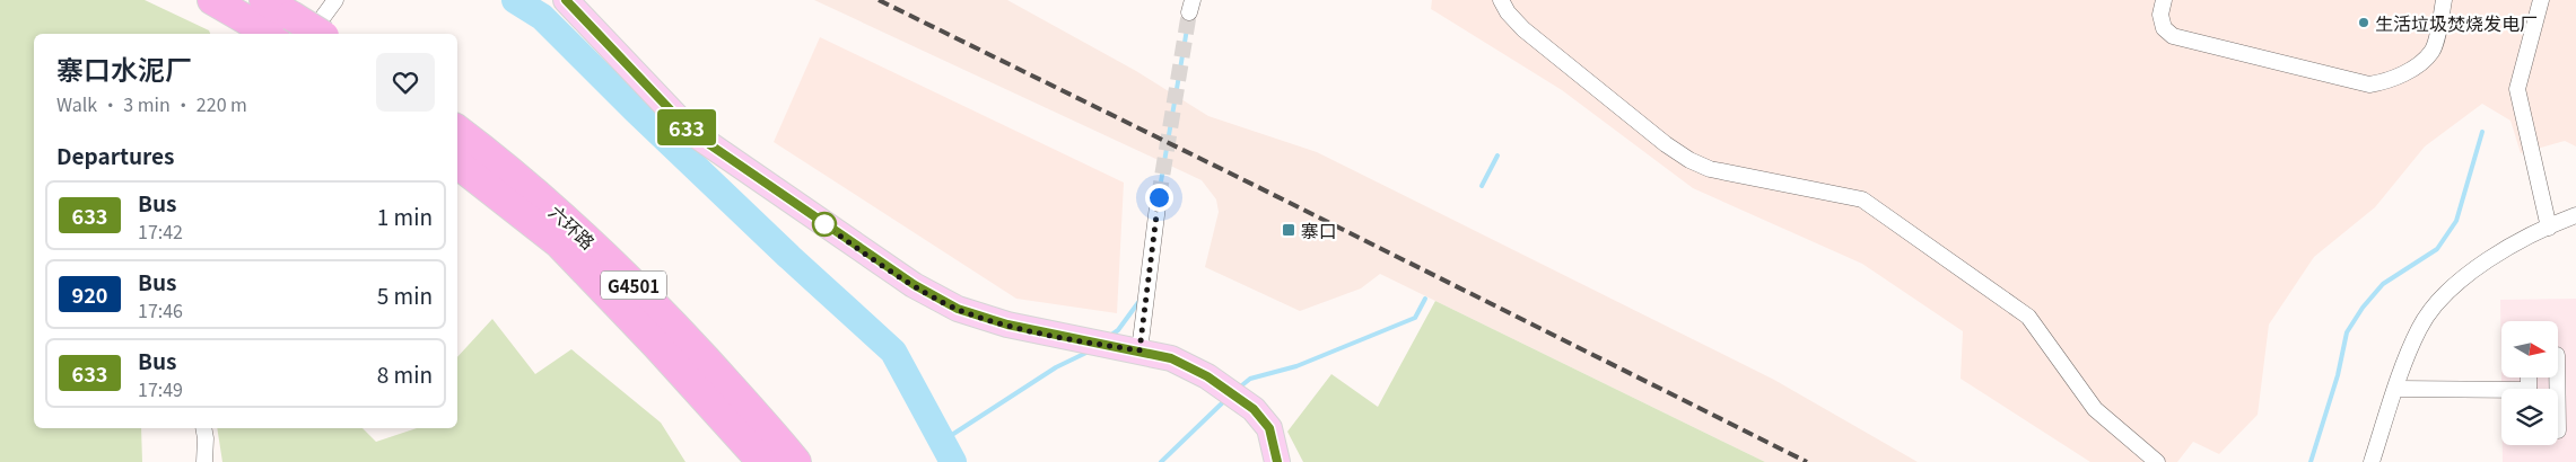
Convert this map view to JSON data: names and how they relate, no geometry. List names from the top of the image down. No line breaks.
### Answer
{"streets":{"highway":["六环路","G4501"]},"places":{"other":["生活垃圾焚烧发电厂"],"transit":["寨口"]},"lines":["bus line 633"],"north":"right","page":{"on_map":"633","heading":[["寨口水泥厂","Walk · 3 min · 220 m"],"Departures"],"list":[{"mark":"633","name":"Bus","note":"17:42","value":"1 min"},{"mark":"920","name":"Bus","note":"17:46","value":"5 min"},{"mark":"633","name":"Bus","note":"17:49","value":"8 min"}]}}
